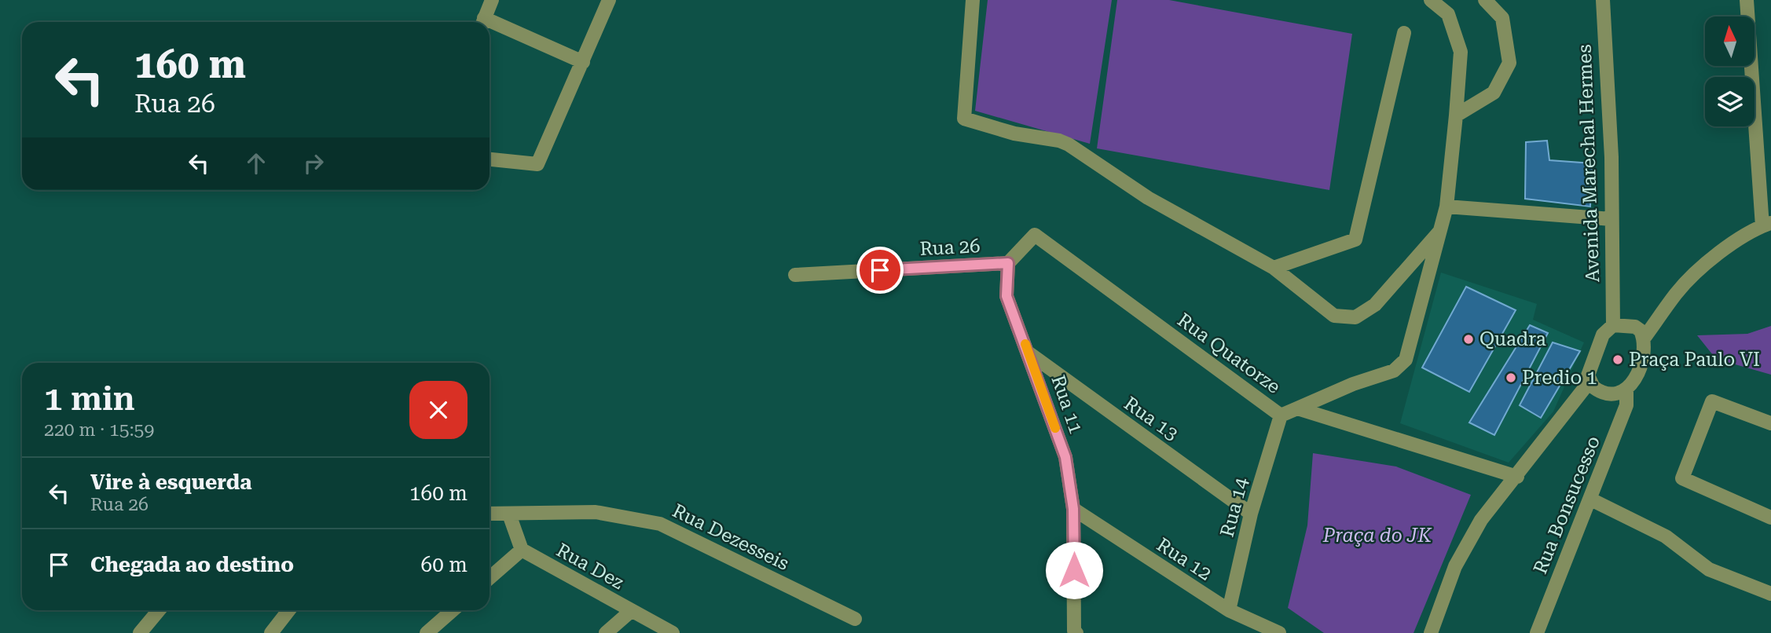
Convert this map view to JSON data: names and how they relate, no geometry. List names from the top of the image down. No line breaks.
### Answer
{"streets":{"street":["Avenida Marechal Hermes","Rua 26","Rua Quatorze","Rua 11","Rua 13","Rua Bonsucesso","Rua 14","Rua Dezesseis","Rua 12","Rua Dez"]},"crossings":[["Avenida Marechal Hermes","Rua Bonsucesso"],["Rua 26","Rua Quatorze"],["Rua 26","Rua 11"],["Rua Quatorze","Rua 11"],["Rua Quatorze","Rua 14"],["Rua 11","Rua 13"],["Rua 11","Rua 12"],["Rua 13","Rua 14"],["Rua 14","Rua 12"]],"parks":["Praça do JK"],"places":["Quadra","Praça Paulo VI","Predio 1"],"north":"top","page":{"turn":["160 m","Rua 26"],"heading":["1 min","220 m · 15:59"],"list":[{"name":"Vire à esquerda","note":"Rua 26","value":"160 m"},{"name":"Chegada ao destino","value":"60 m"}]}}
